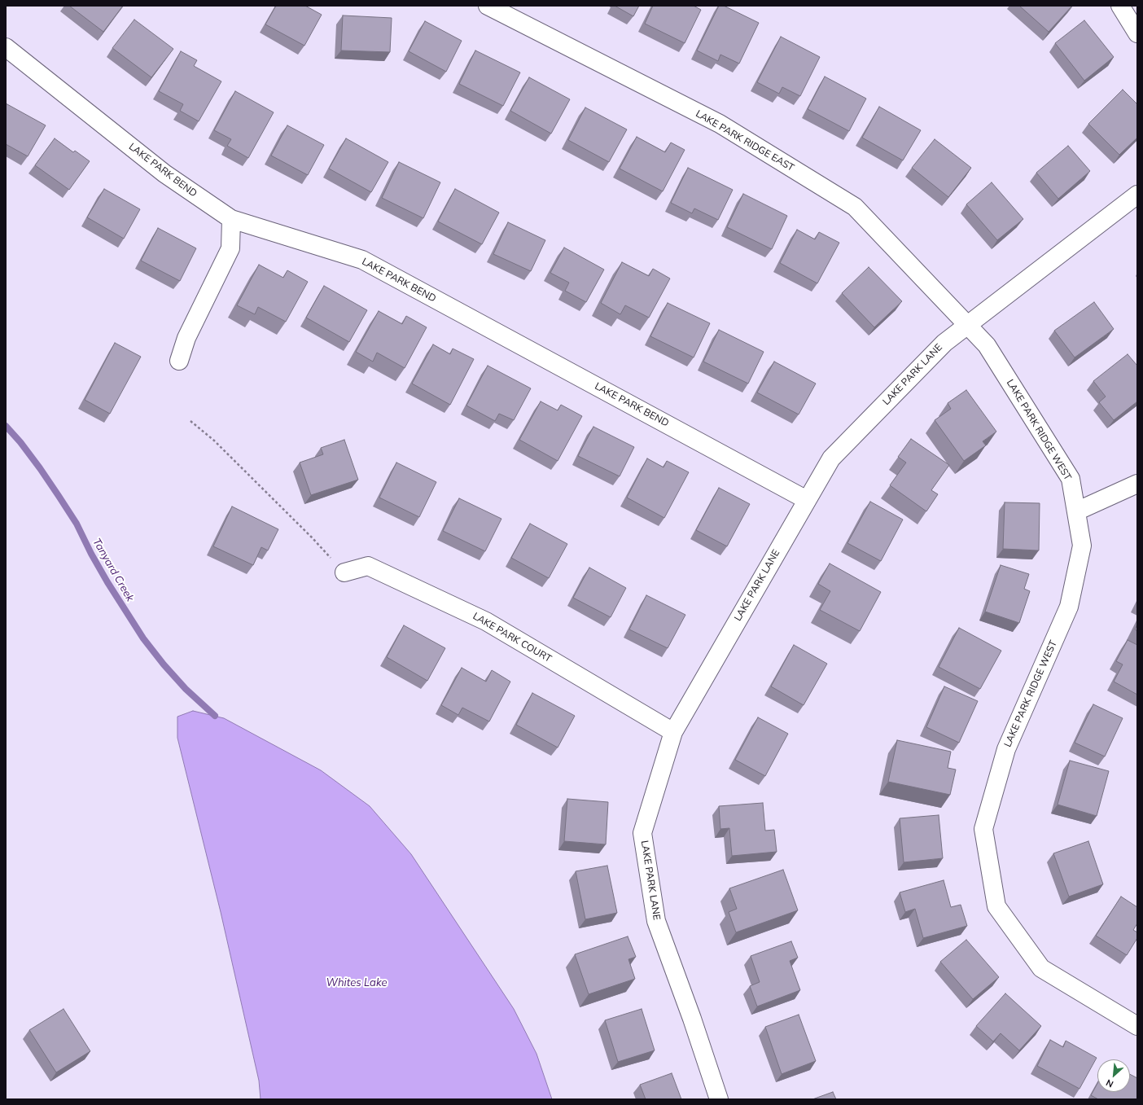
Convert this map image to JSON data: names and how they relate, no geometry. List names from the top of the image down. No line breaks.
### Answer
{"streets":{"street":["LAKE PARK RIDGE EAST","LAKE PARK BEND","LAKE PARK LANE","LAKE PARK RIDGE WEST","LAKE PARK COURT"]},"crossings":[["LAKE PARK RIDGE EAST","LAKE PARK LANE"],["LAKE PARK RIDGE EAST","LAKE PARK RIDGE WEST"],["LAKE PARK BEND","LAKE PARK LANE"],["LAKE PARK LANE","LAKE PARK RIDGE WEST"],["LAKE PARK LANE","LAKE PARK COURT"]],"water":["Tanyard Creek","Whites Lake"],"north":"bottom left"}
